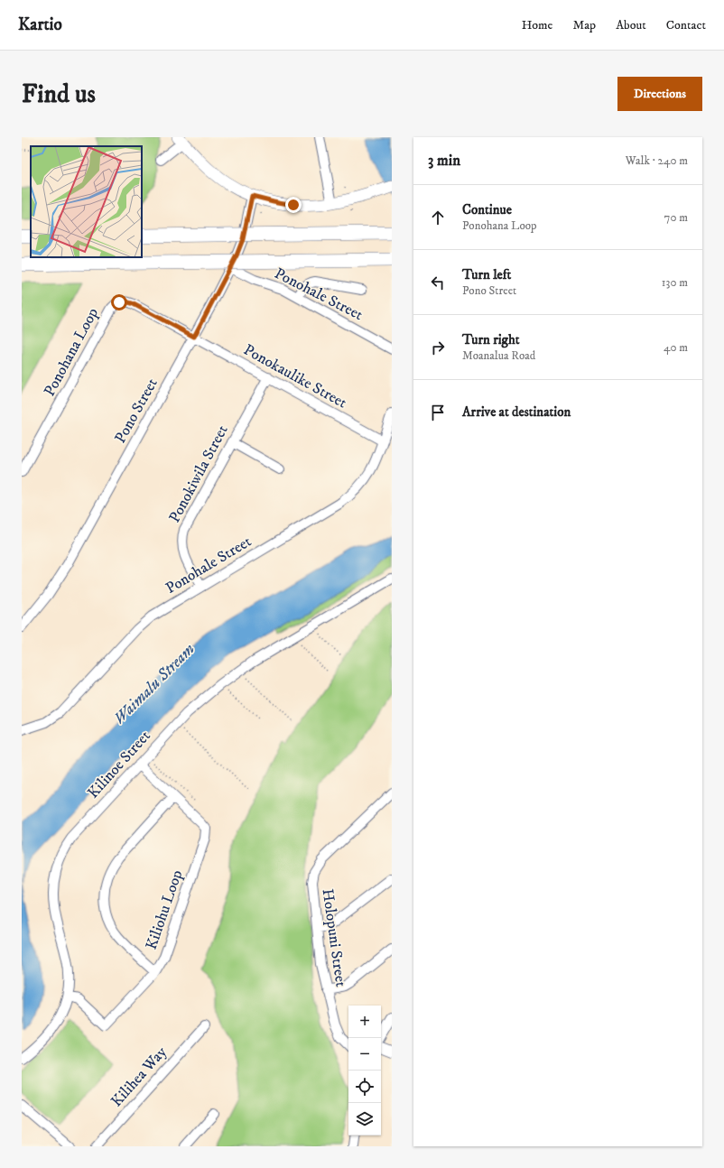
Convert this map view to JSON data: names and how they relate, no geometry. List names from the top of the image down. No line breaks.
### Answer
{"streets":{"street":["Ponohale Street","Ponohana Loop","Ponokaulike Street","Pono Street","Ponokiwila Street","Kilinoe Street","Kiliohu Loop","Holopuni Street","Kilihea Way"]},"crossings":[["Ponohale Street","Ponokaulike Street"],["Ponohale Street","Pono Street"],["Ponohale Street","Ponokiwila Street"],["Ponohana Loop","Ponokaulike Street"],["Ponohana Loop","Pono Street"],["Ponokaulike Street","Pono Street"],["Ponokaulike Street","Ponokiwila Street"],["Kilinoe Street","Kiliohu Loop"]],"water":["Waimalu Stream"],"page":{"header":"Kartio","nav":["Home","Map","About","Contact"],"buttons":"Directions","title":"Find us","heading":["3 min","Walk · 240 m"],"list":[["Continue","Ponohana Loop","70 m"],["Turn left","Pono Street","130 m"],["Turn right","Moanalua Road","40 m"],"Arrive at destination"],"map_buttons":["+","−"]}}
